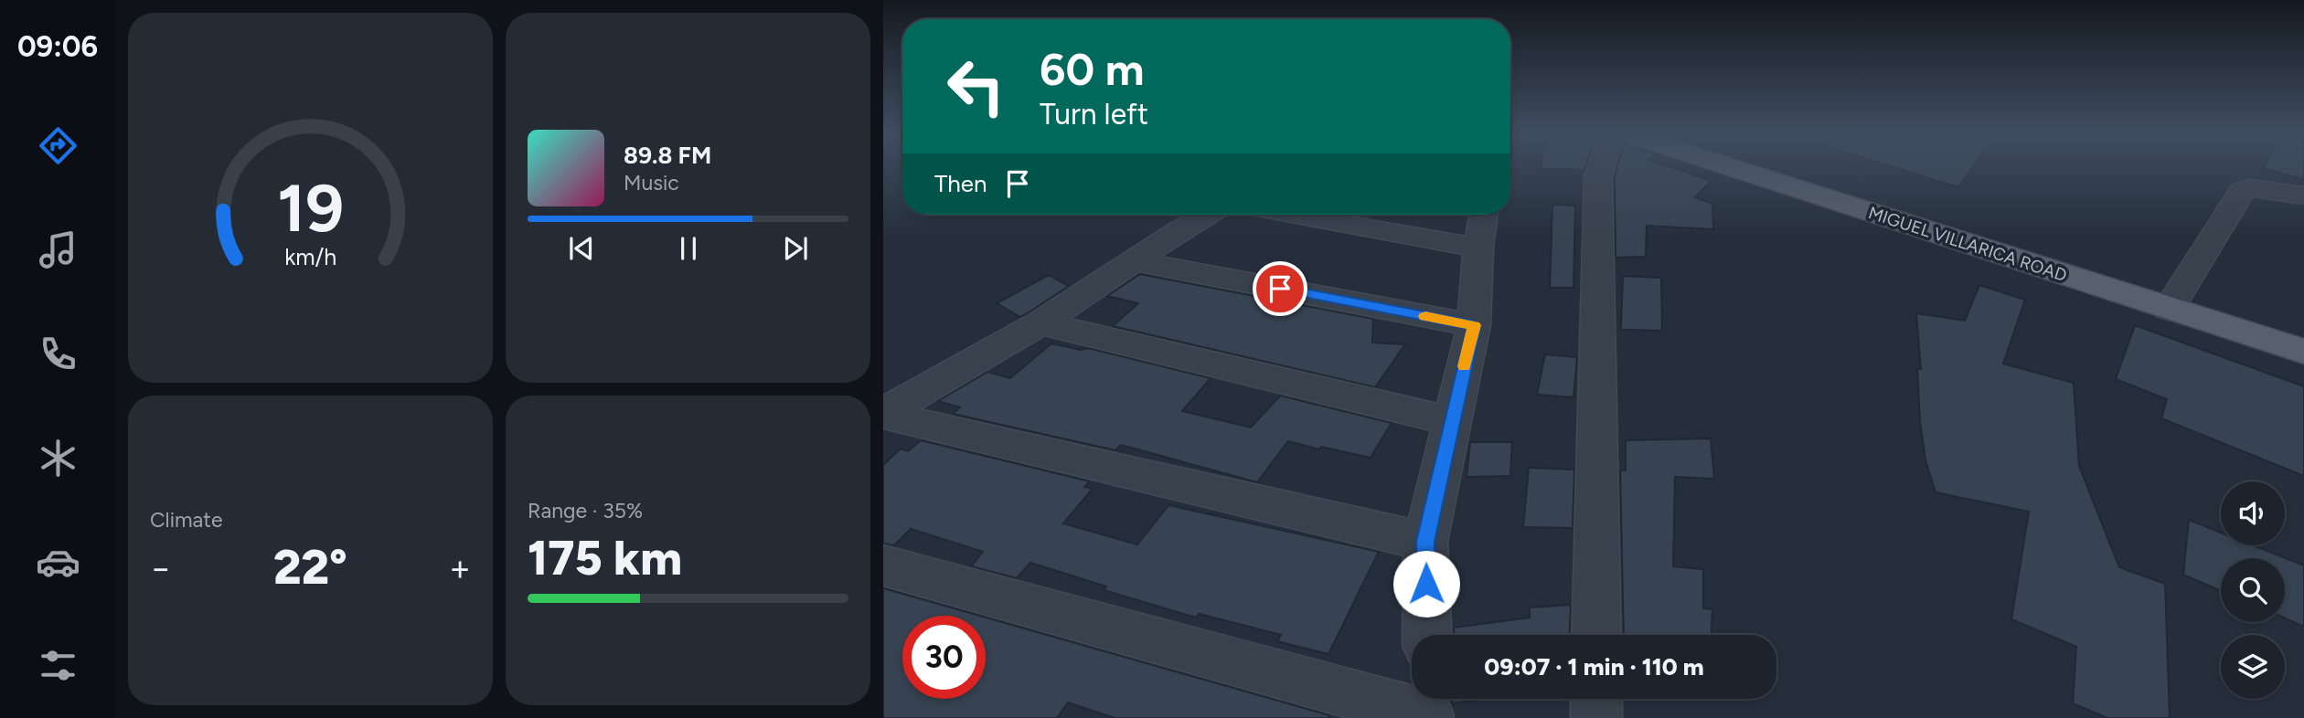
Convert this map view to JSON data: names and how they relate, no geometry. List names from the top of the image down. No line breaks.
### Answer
{"streets":{"main road":["MIGUEL VILLARICA ROAD"]},"page":{"tabs":"09:06","turn":["60 m","Turn left"],"song":["89.8 FM","Music"],"then":"Then","tile":["Climate",["Range · 35%","175 km"]],"heat":["−","22°","+"],"limit":"30","trip":"09:07 · 1 min · 110 m","gauge":["19","km/h"]}}
